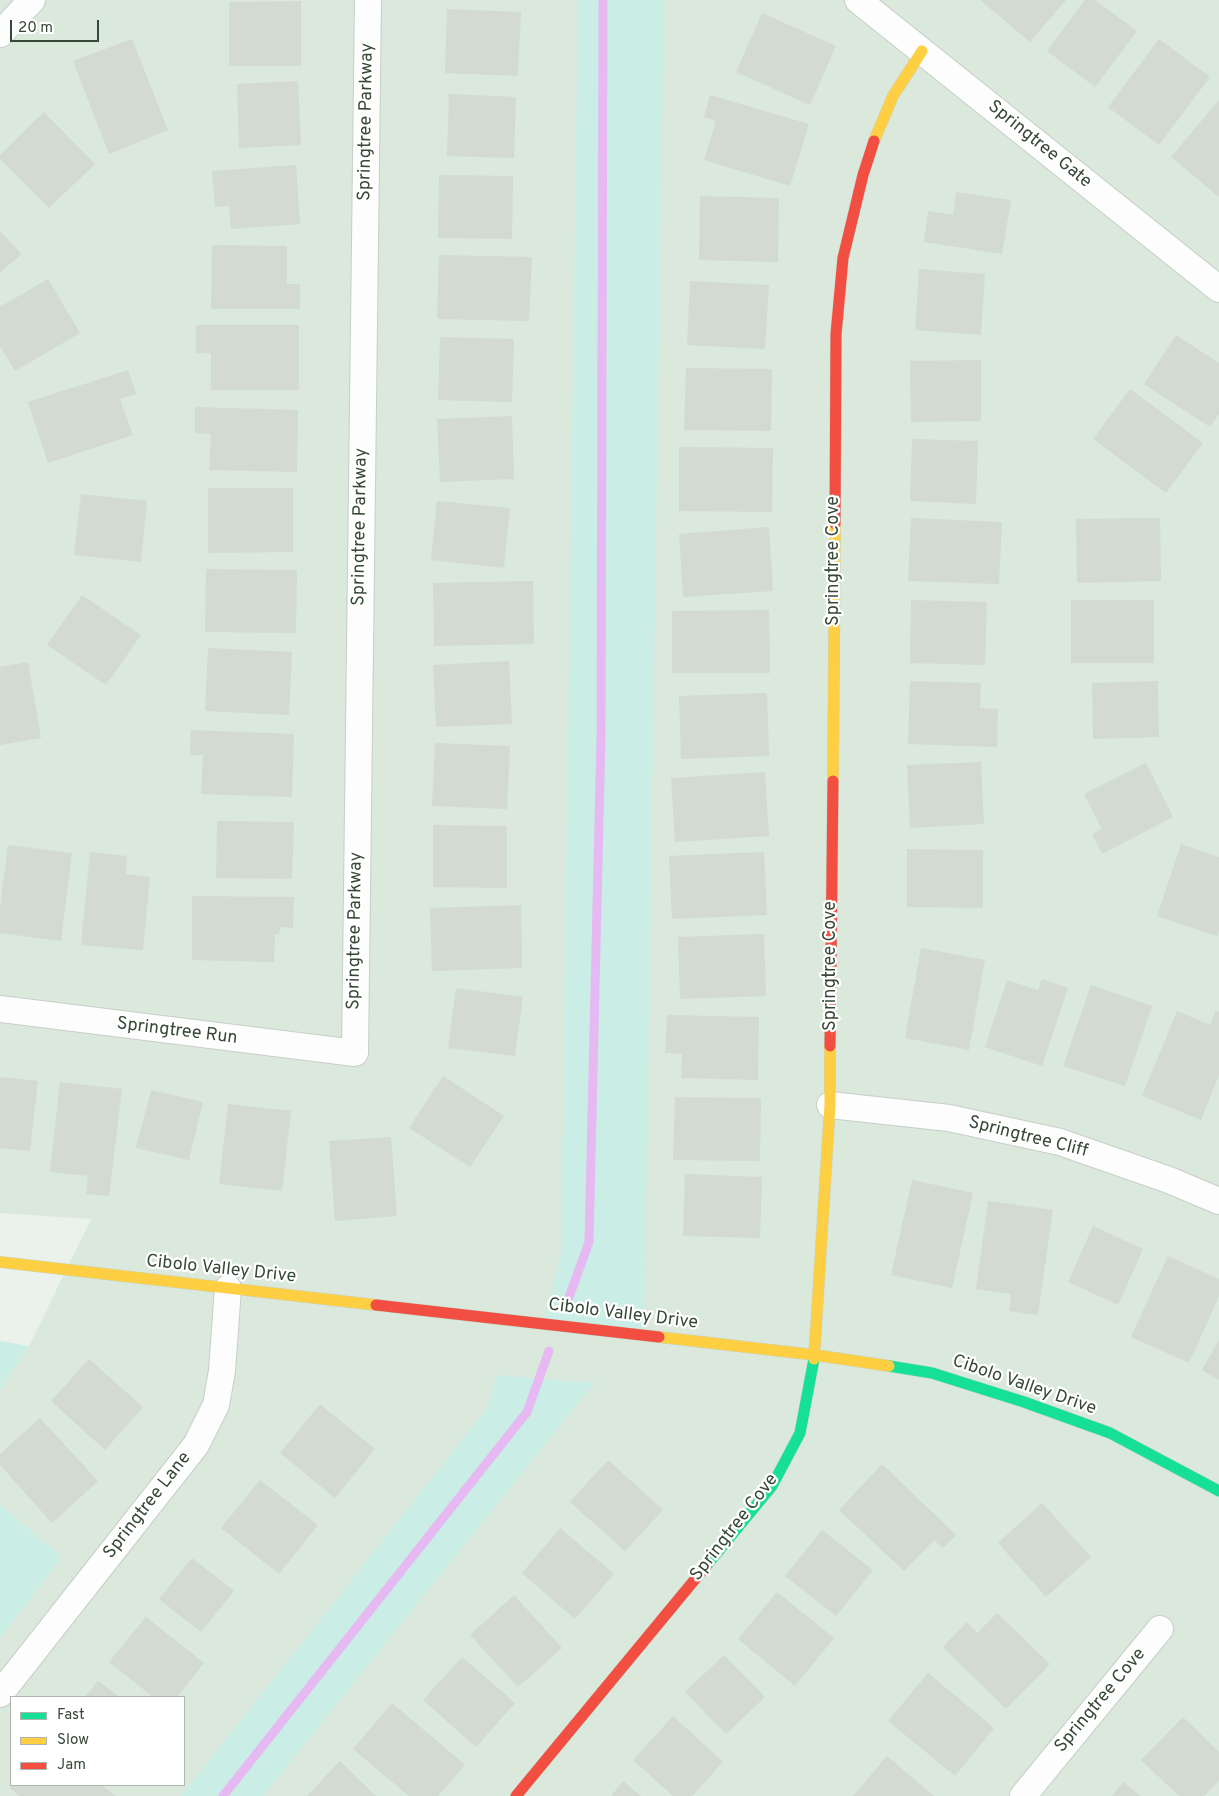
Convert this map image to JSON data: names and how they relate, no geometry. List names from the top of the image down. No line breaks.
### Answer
{"streets":{"street":["Springtree Parkway","Springtree Gate","Springtree Cove","Springtree Run","Springtree Cliff","Cibolo Valley Drive","Springtree Lane"]},"crossings":[["Springtree Parkway","Springtree Run"],["Springtree Gate","Springtree Cove"],["Springtree Cove","Springtree Cliff"],["Springtree Cove","Cibolo Valley Drive"],["Cibolo Valley Drive","Springtree Lane"]],"legend":["Fast","Slow","Jam"],"scale_bar":"20 m"}
